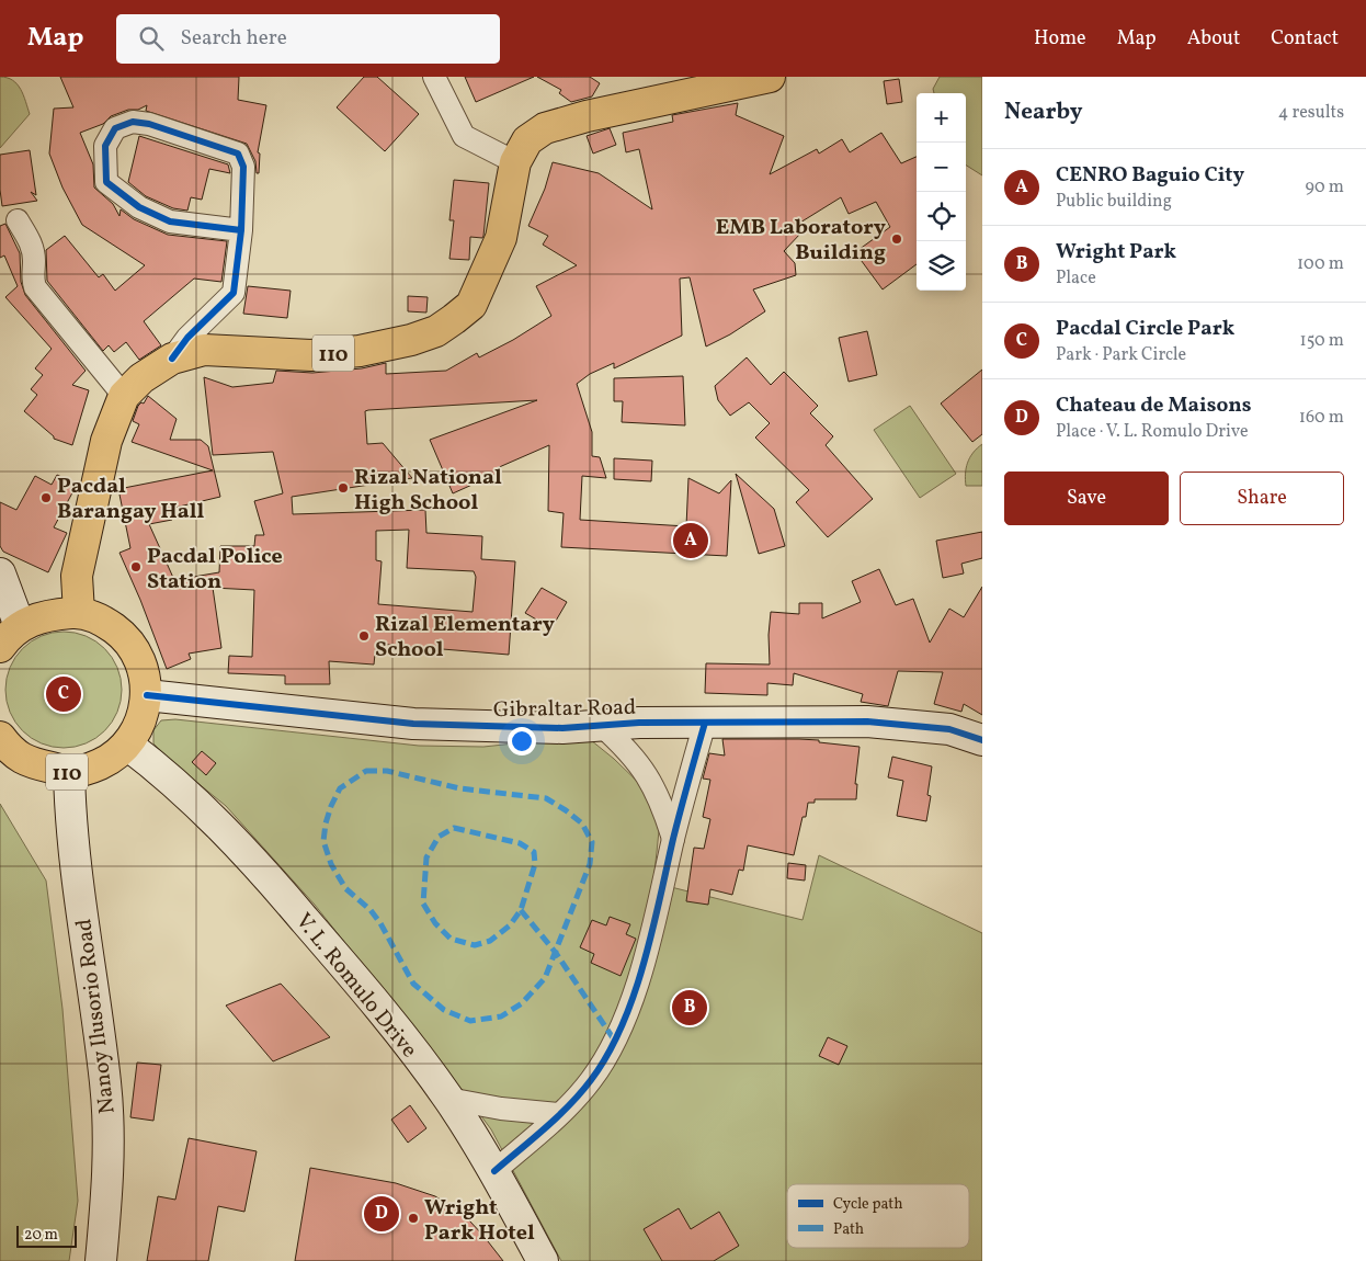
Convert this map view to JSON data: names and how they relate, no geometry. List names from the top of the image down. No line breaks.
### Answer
{"streets":{"main road":["110","Gibraltar Road","V. L. Romulo Drive","Nanoy Ilusorio Road"]},"crossings":[["110","Gibraltar Road"],["110","V. L. Romulo Drive"],["110","Nanoy Ilusorio Road"]],"places":["EMB Laboratory Building","Rizal National High School","Pacdal Barangay Hall","Pacdal Police Station","Rizal Elementary School","Wright Park Hotel"],"legend":["Cycle path","Path"],"scale_bar":"20 m","page":{"header":"Map","search":"Search here","nav":["Home","Map","About","Contact"],"heading":["Nearby","4 results"],"map_buttons":["+","−"],"list":[{"mark":"A","name":"CENRO Baguio City","note":"Public building","value":"90 m"},{"mark":"B","name":"Wright Park","note":"Place","value":"100 m"},{"mark":"C","name":"Pacdal Circle Park","note":"Park · Park Circle","value":"150 m"},{"mark":"D","name":"Chateau de Maisons","note":"Place · V. L. Romulo Drive","value":"160 m"}],"buttons":["Save","Share"],"pins":["A","C","B","D"],"scale":"20 m"}}
